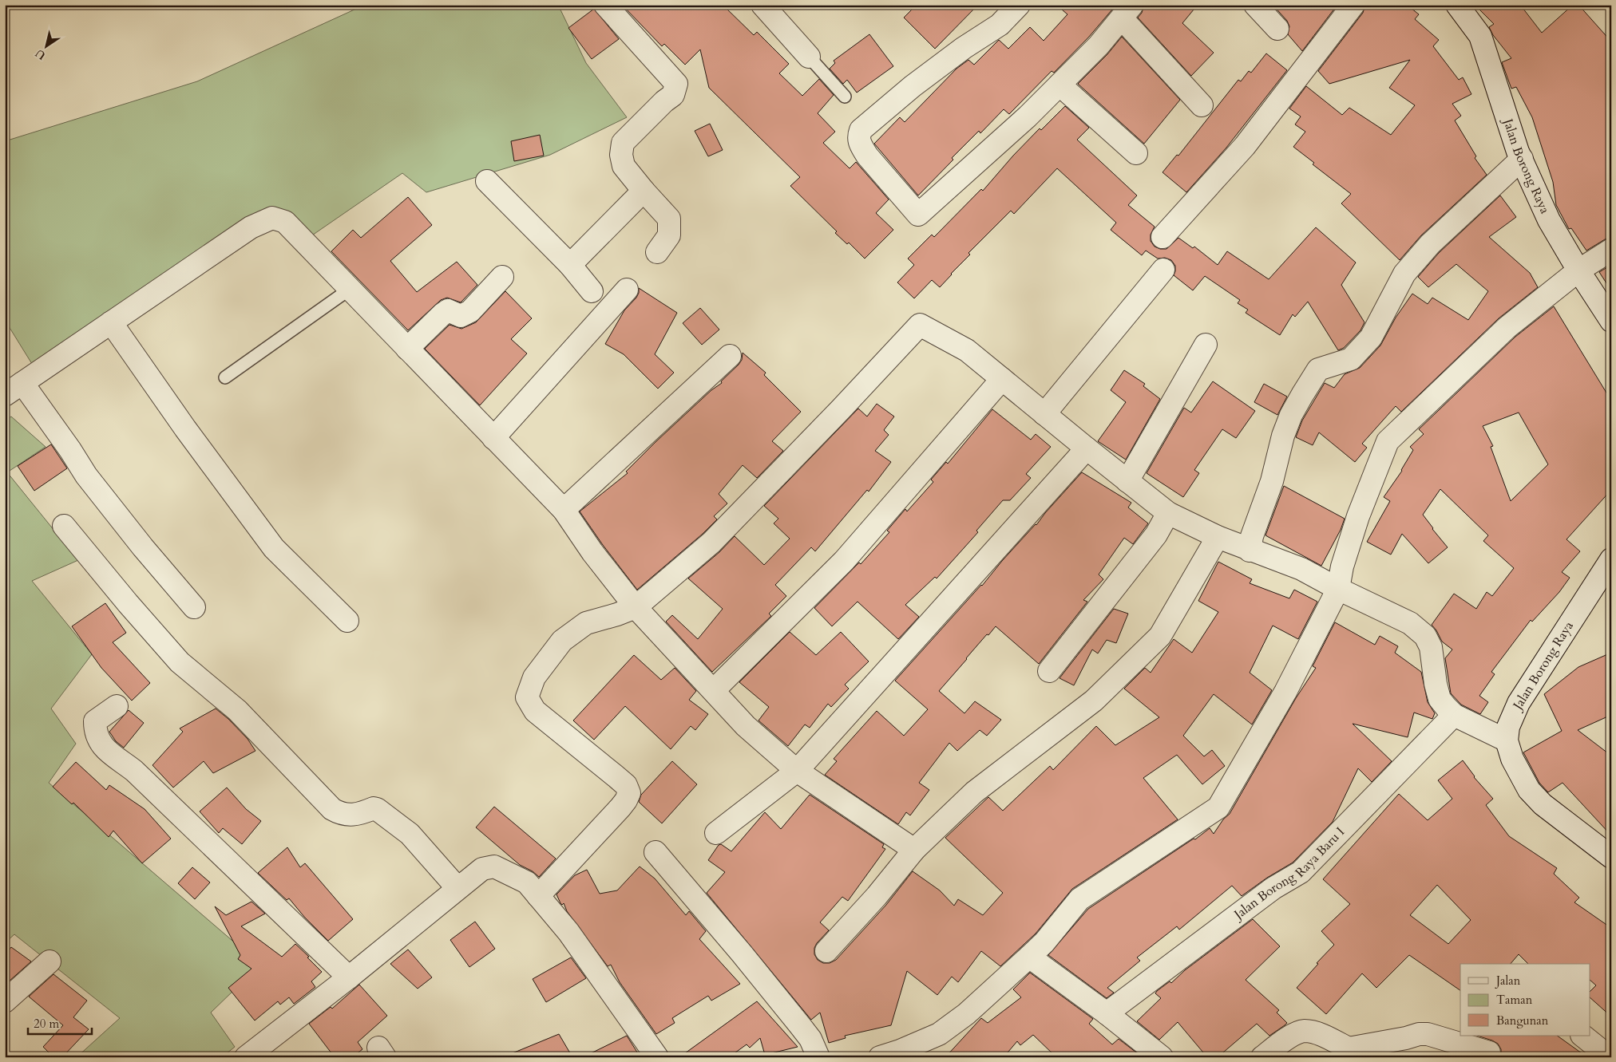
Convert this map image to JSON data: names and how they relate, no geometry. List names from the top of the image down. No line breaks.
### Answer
{"streets":{"street":["Jalan Borong Raya","Jalan Borong Raya Baru I"]},"legend":["Jalan","Taman","Bangunan"],"scale_bar":"20 m","north":"bottom left"}
